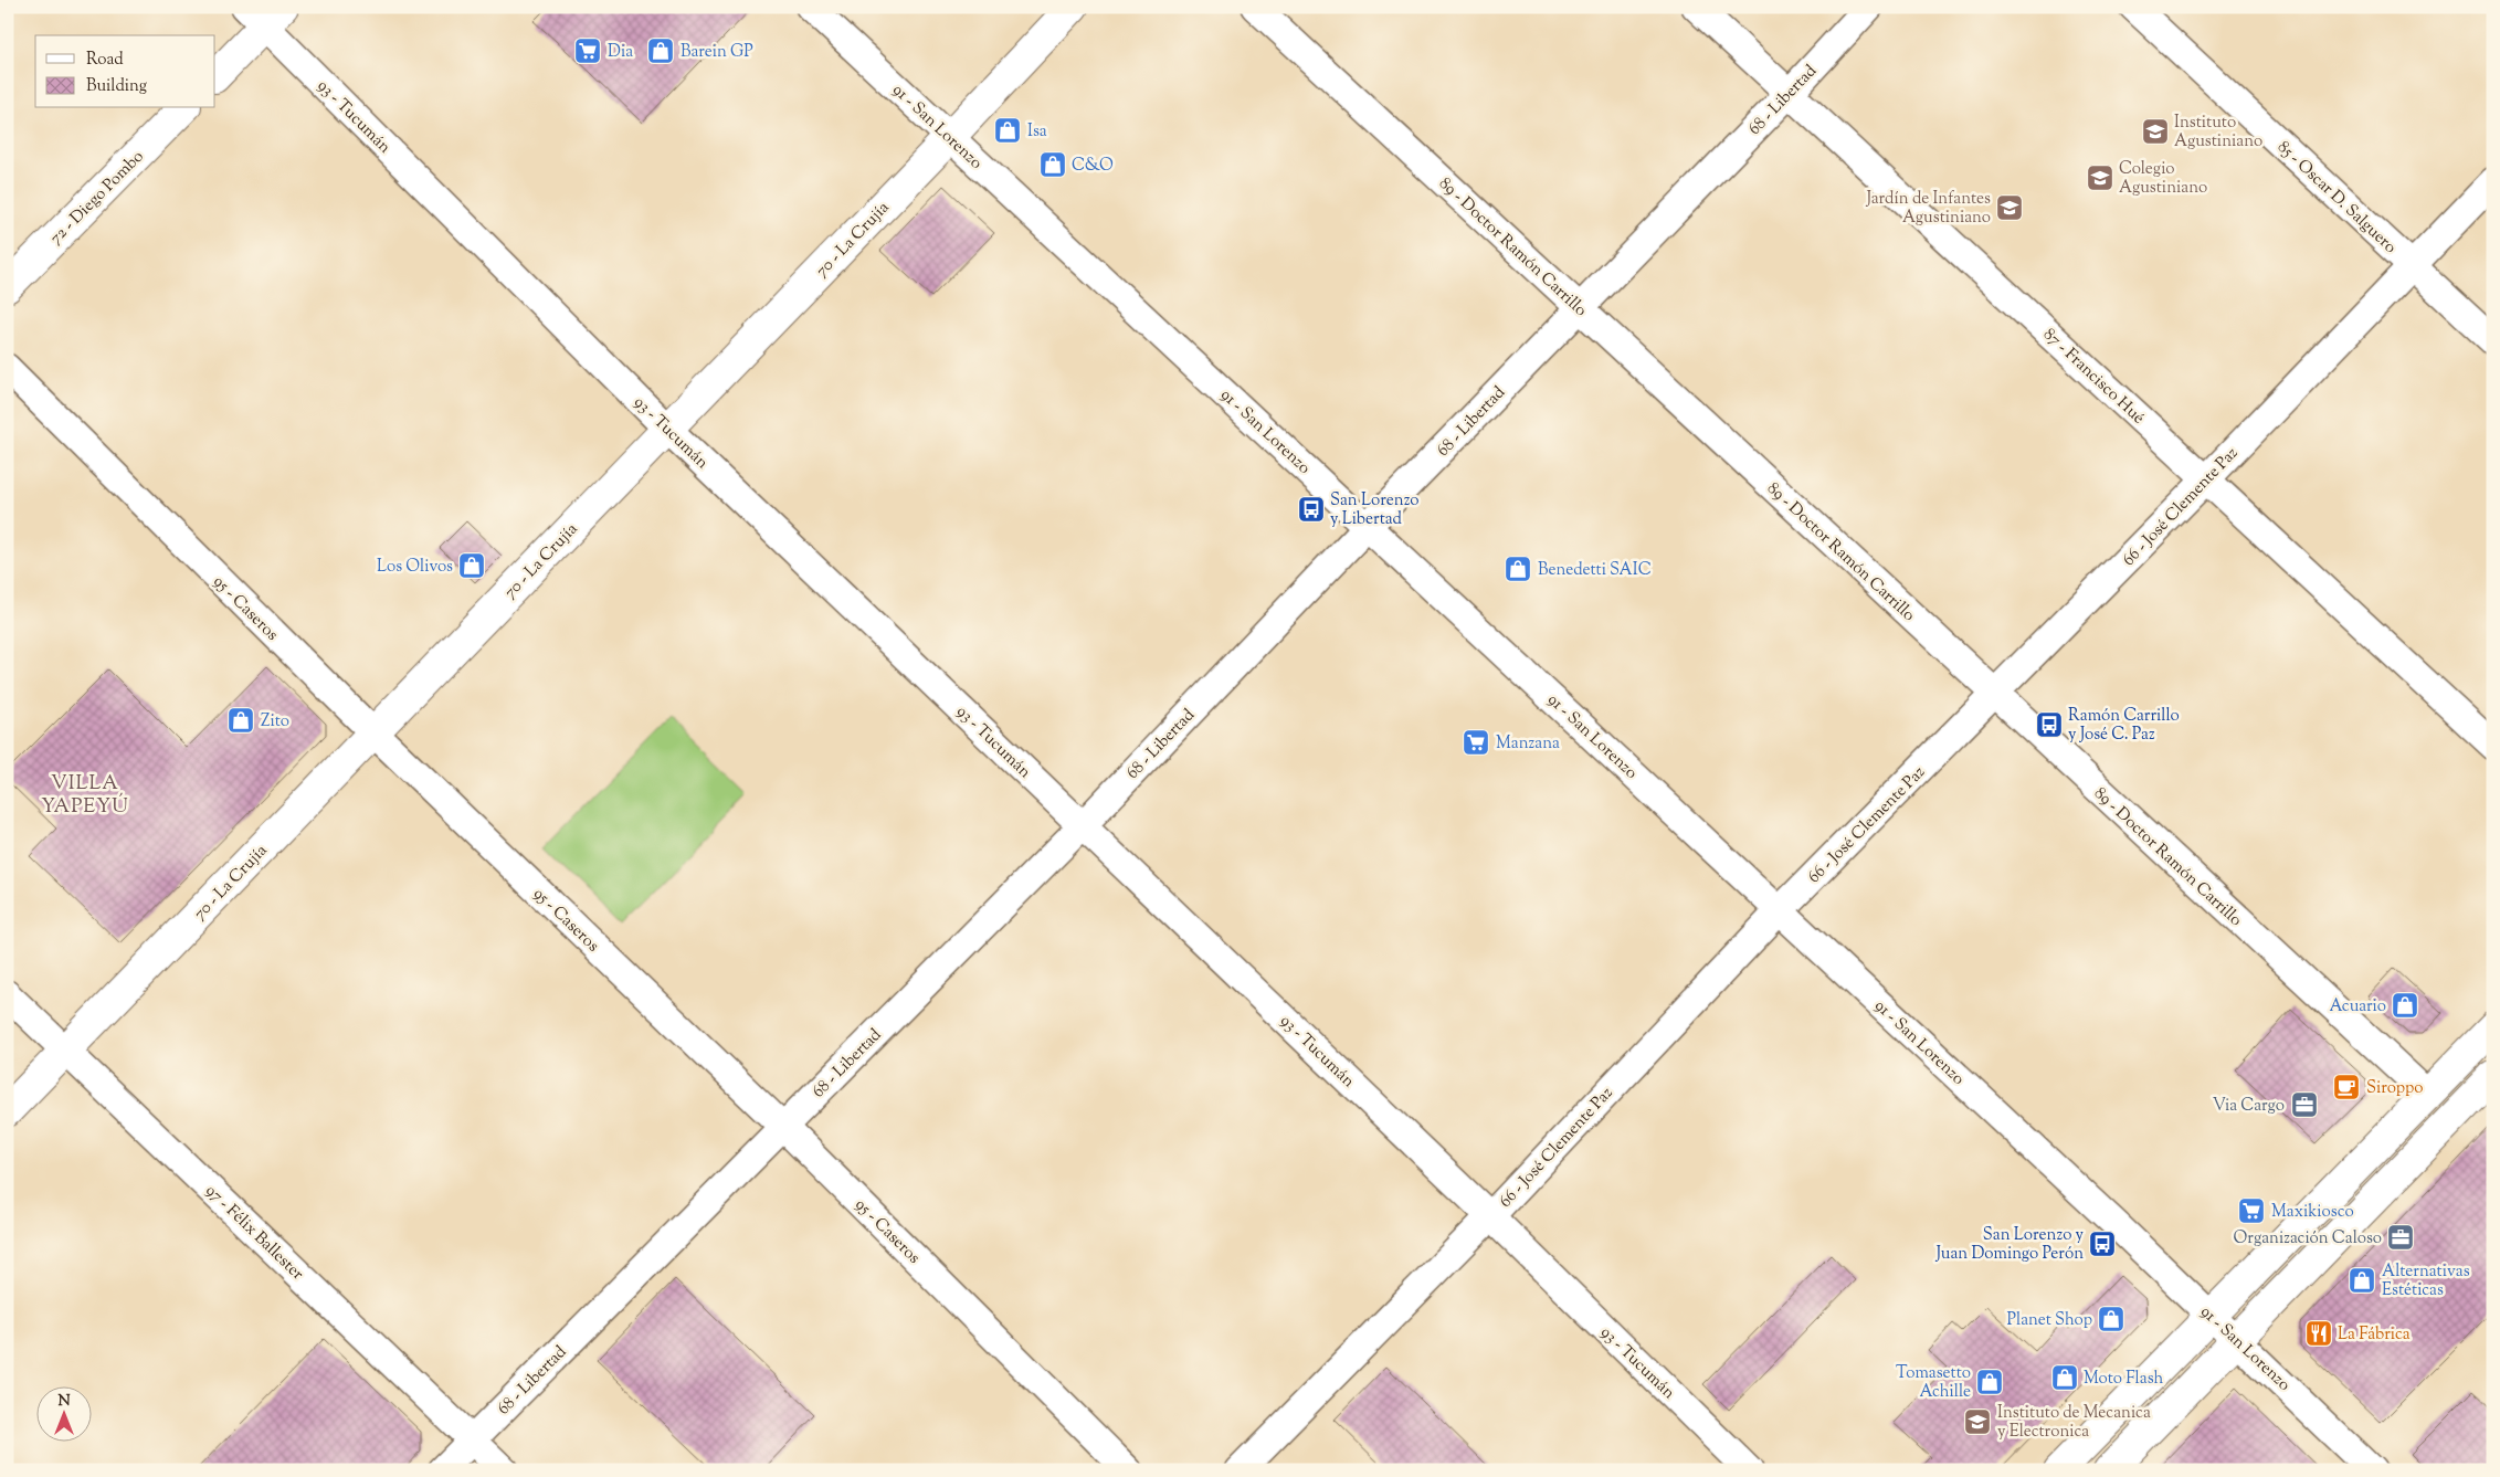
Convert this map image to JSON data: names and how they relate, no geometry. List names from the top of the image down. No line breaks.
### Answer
{"streets":{"street":["68 - Libertad","93 - Tucumán","91 - San Lorenzo","72 - Diego Pombo","85 - Oscar D. Salguero","70 - La Crujía","89 - Doctor Ramón Carrillo","87 - Francisco Hué","66 - José Clemente Paz","95 - Caseros","97 - Félix Ballester"]},"crossings":[["68 - Libertad","93 - Tucumán"],["68 - Libertad","91 - San Lorenzo"],["68 - Libertad","89 - Doctor Ramón Carrillo"],["68 - Libertad","87 - Francisco Hué"],["68 - Libertad","95 - Caseros"],["68 - Libertad","97 - Félix Ballester"],["93 - Tucumán","70 - La Crujía"],["93 - Tucumán","66 - José Clemente Paz"],["91 - San Lorenzo","70 - La Crujía"],["91 - San Lorenzo","66 - José Clemente Paz"],["85 - Oscar D. Salguero","66 - José Clemente Paz"],["70 - La Crujía","95 - Caseros"],["70 - La Crujía","97 - Félix Ballester"],["89 - Doctor Ramón Carrillo","66 - José Clemente Paz"],["87 - Francisco Hué","66 - José Clemente Paz"]],"districts":["VILLA YAPEYÚ"],"places":{"supermarket":["Dia","Manzana","Maxikiosco"],"shop":["Barein GP","Isa","C&O","Los Olivos","Benedetti SAIC","Zito","Acuario","Alternativas Estéticas","Planet Shop","Moto Flash","Tomasetto Achille"],"school or university":["Instituto Agustiniano","Colegio Agustiniano","Jardín de Infantes Agustiniano","Instituto de Mecanica y Electronica"],"bus stop":["San Lorenzo y Libertad","Ramón Carrillo y José C. Paz","San Lorenzo y Juan Domingo Perón"],"cafe":["Siroppo"],"office":["Via Cargo","Organización Caloso"],"restaurant":["La Fábrica"]},"legend":["Road","Building"],"north":"top"}
